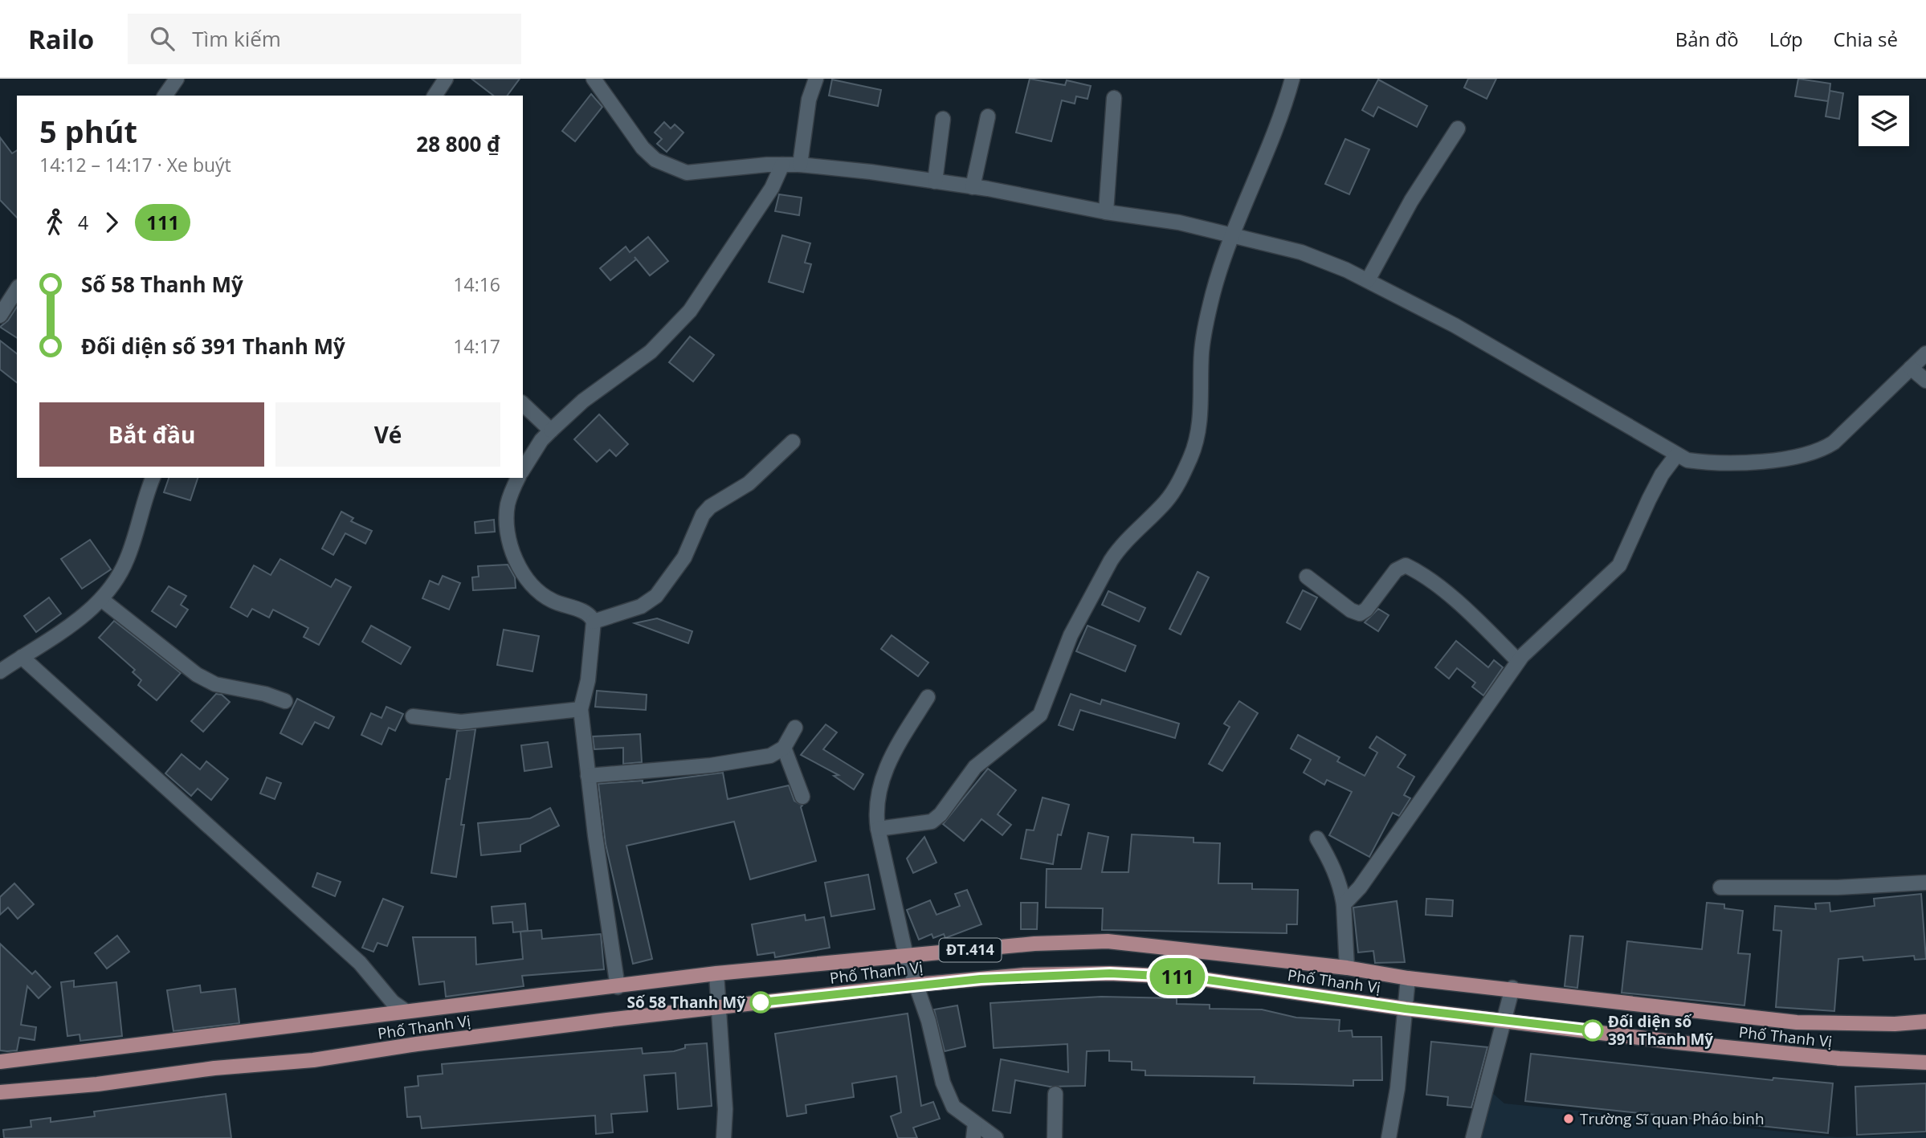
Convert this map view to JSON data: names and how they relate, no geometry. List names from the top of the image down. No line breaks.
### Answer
{"streets":{"main road":["ĐT.414","Phố Thanh Vị"]},"crossings":[["ĐT.414","Phố Thanh Vị"]],"places":["Số 58 Thanh Mỹ","Đối diện số 391 Thanh Mỹ","Trường Sĩ quan Pháo binh"],"lines":["bus line 111"],"page":{"header":"Railo","search":"Tìm kiếm","nav":["Bản đồ","Lớp","Chia sẻ"],"on_map":"111","heading":["5 phút","14:12 – 14:17 · Xe buýt","28 800 ₫"],"legs":["4","111"],"list":[{"name":"Số 58 Thanh Mỹ","value":"14:16"},{"name":"Đối diện số 391 Thanh Mỹ","value":"14:17"}],"buttons":["Bắt đầu","Vé"]}}
